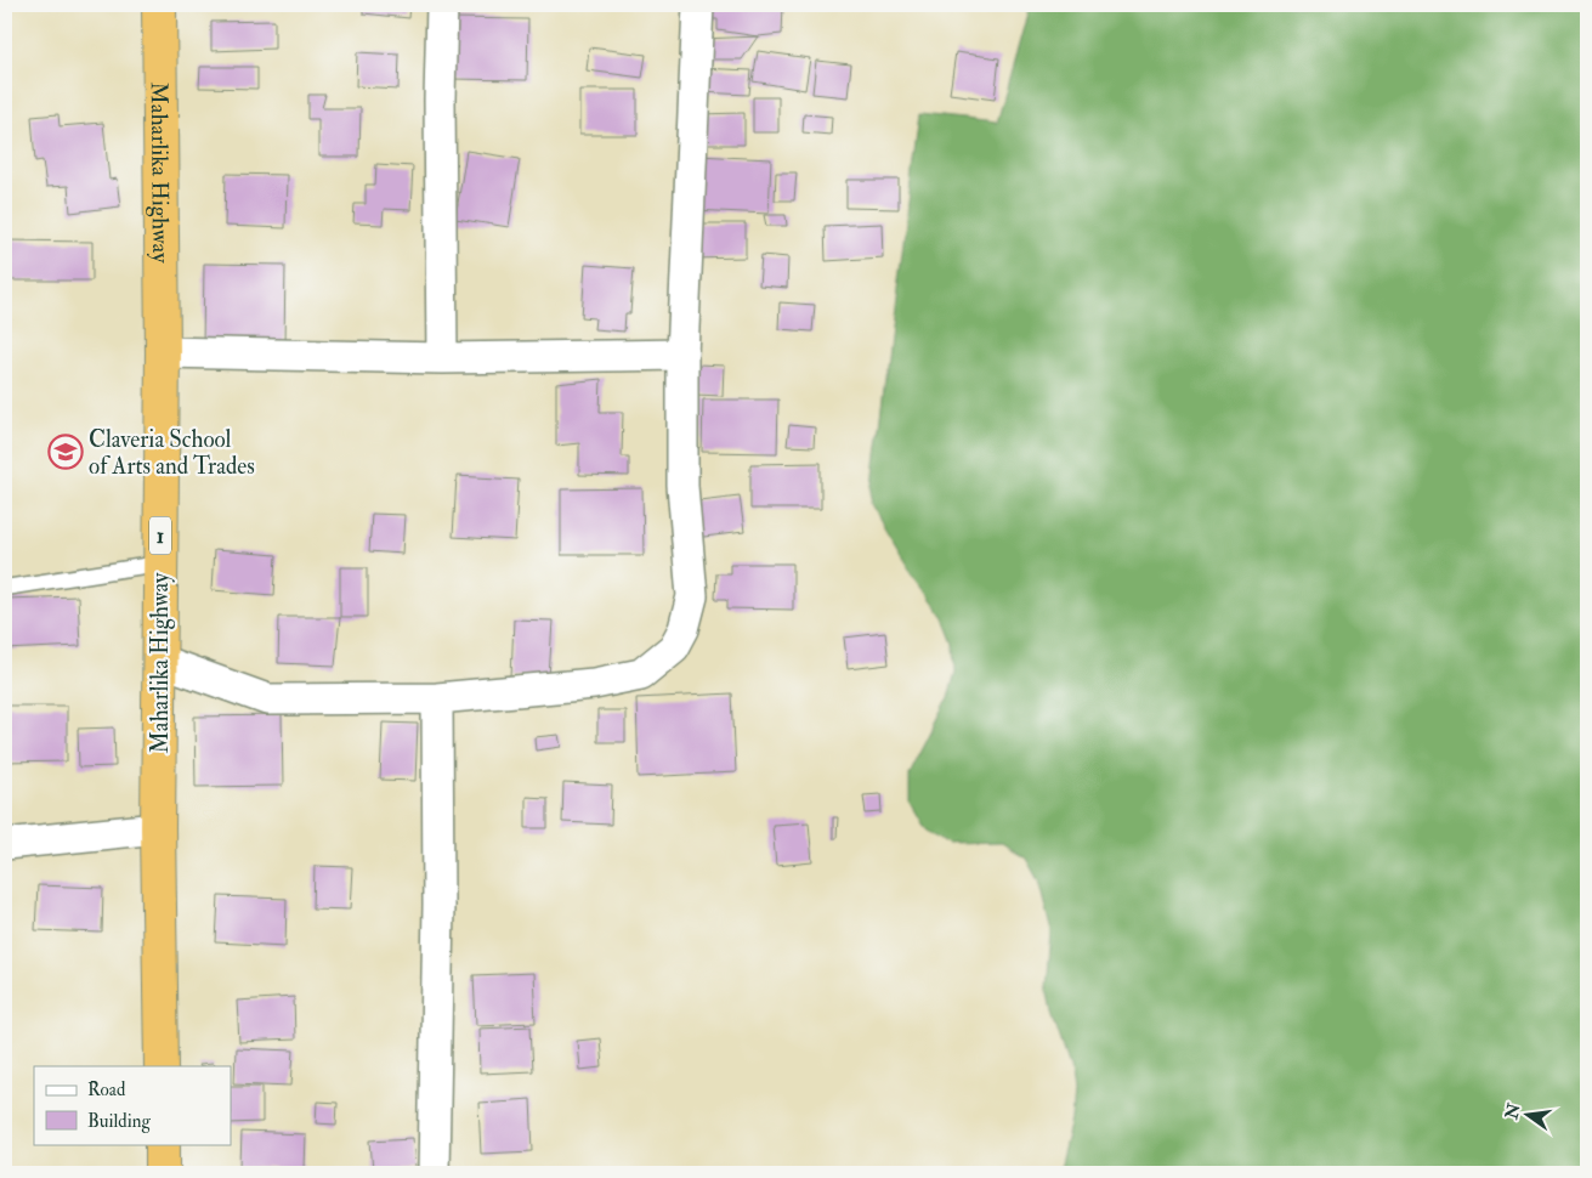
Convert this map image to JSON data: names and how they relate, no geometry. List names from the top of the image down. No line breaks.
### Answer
{"streets":{"highway":["Maharlika Highway","1"]},"places":{"school or university":["Claveria School of Arts and Trades"]},"legend":["Road","Building"],"north":"left"}
